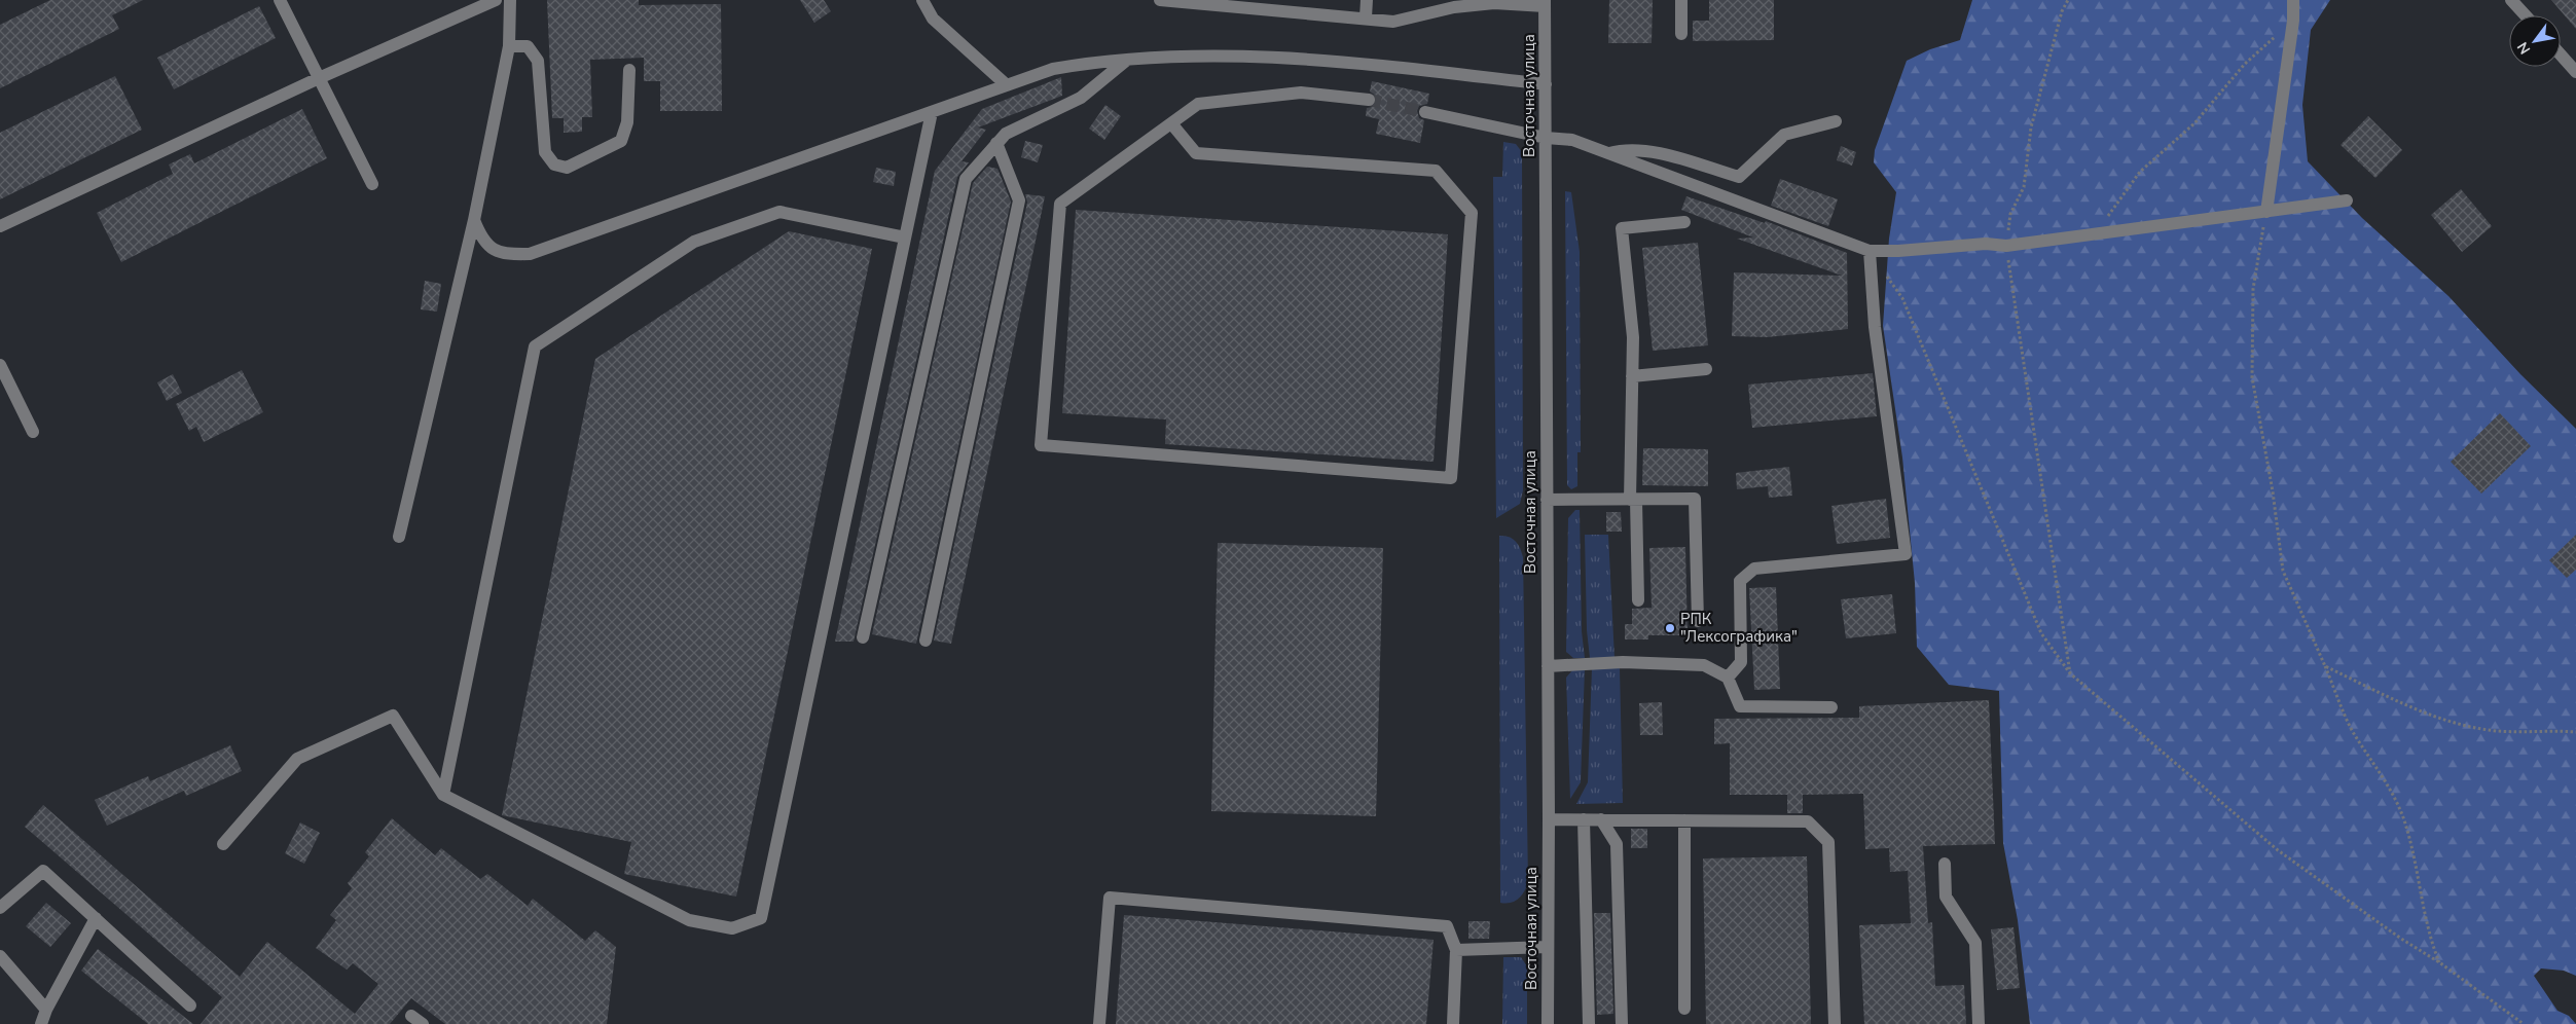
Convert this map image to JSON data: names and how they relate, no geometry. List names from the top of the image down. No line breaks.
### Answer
{"streets":{"street":["Восточная улица"]},"places":["РПК \"Лексографика\""],"north":"bottom left"}
